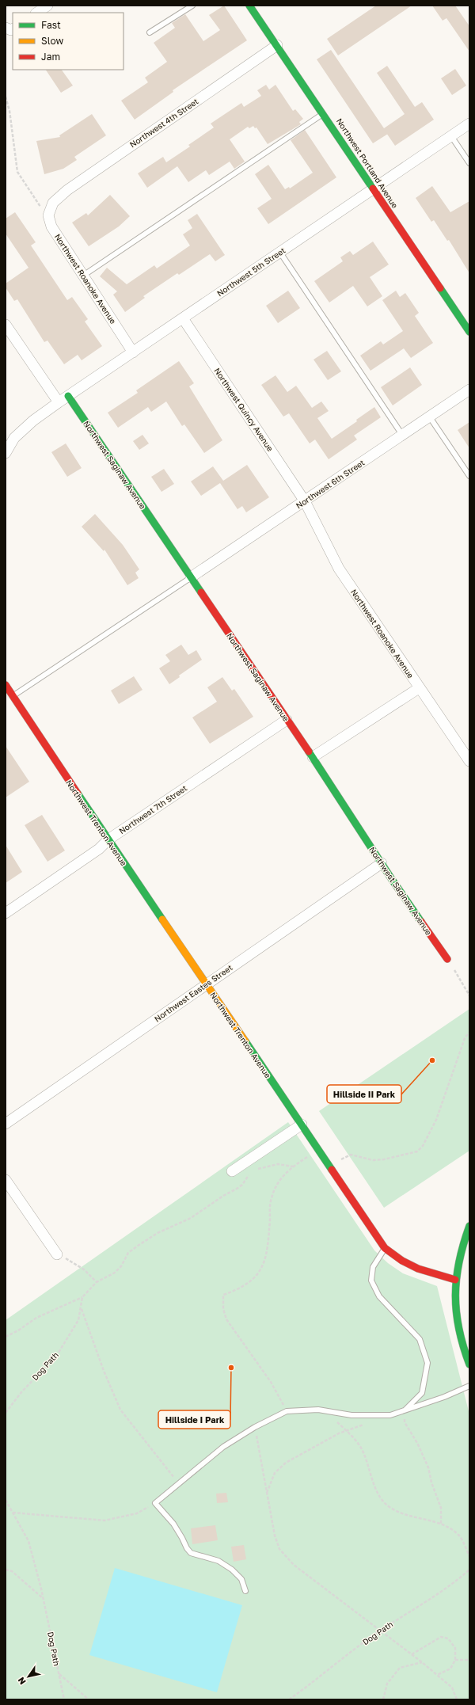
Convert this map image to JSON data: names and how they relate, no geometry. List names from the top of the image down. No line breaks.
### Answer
{"streets":{"street":["Northwest 4th Street","Northwest Portland Avenue","Northwest 5th Street","Northwest Roanoke Avenue","Northwest Quincy Avenue","Northwest Saginaw Avenue","Northwest 6th Street","Northwest 7th Street","Northwest Trenton Avenue","Northwest Eastes Street"],"path":["Dog Path"]},"crossings":[["Northwest 4th Street","Northwest Portland Avenue"],["Northwest 4th Street","Northwest Roanoke Avenue"],["Northwest Portland Avenue","Northwest 5th Street"],["Northwest 5th Street","Northwest Roanoke Avenue"],["Northwest 5th Street","Northwest Quincy Avenue"],["Northwest 5th Street","Northwest Saginaw Avenue"],["Northwest Roanoke Avenue","Northwest Quincy Avenue"],["Northwest Roanoke Avenue","Northwest 6th Street"],["Northwest Quincy Avenue","Northwest 6th Street"],["Northwest Saginaw Avenue","Northwest 6th Street"],["Northwest Saginaw Avenue","Northwest 7th Street"],["Northwest Saginaw Avenue","Northwest Eastes Street"],["Northwest 7th Street","Northwest Trenton Avenue"],["Northwest Trenton Avenue","Northwest Eastes Street"]],"places":["Hillside II Park","Hillside I Park"],"legend":["Fast","Slow","Jam"],"north":"bottom left"}
